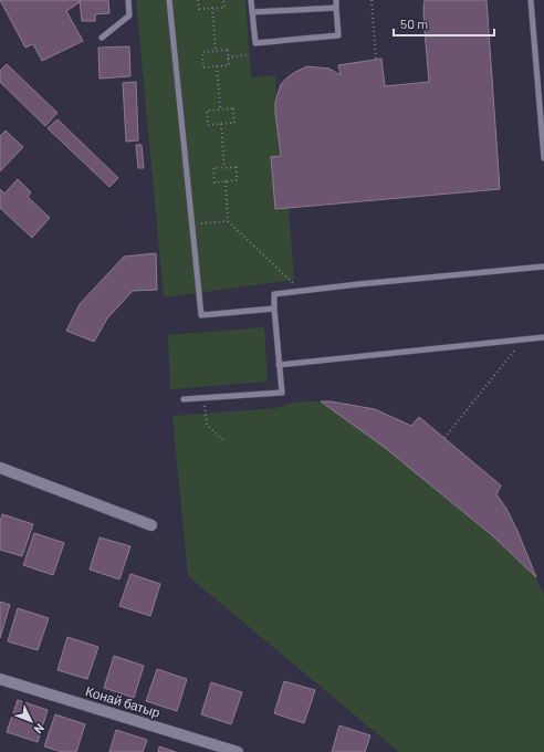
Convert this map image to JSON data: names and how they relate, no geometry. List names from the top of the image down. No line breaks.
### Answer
{"streets":{"street":["Конай батыр"]},"scale_bar":"50 m","north":"bottom right"}
